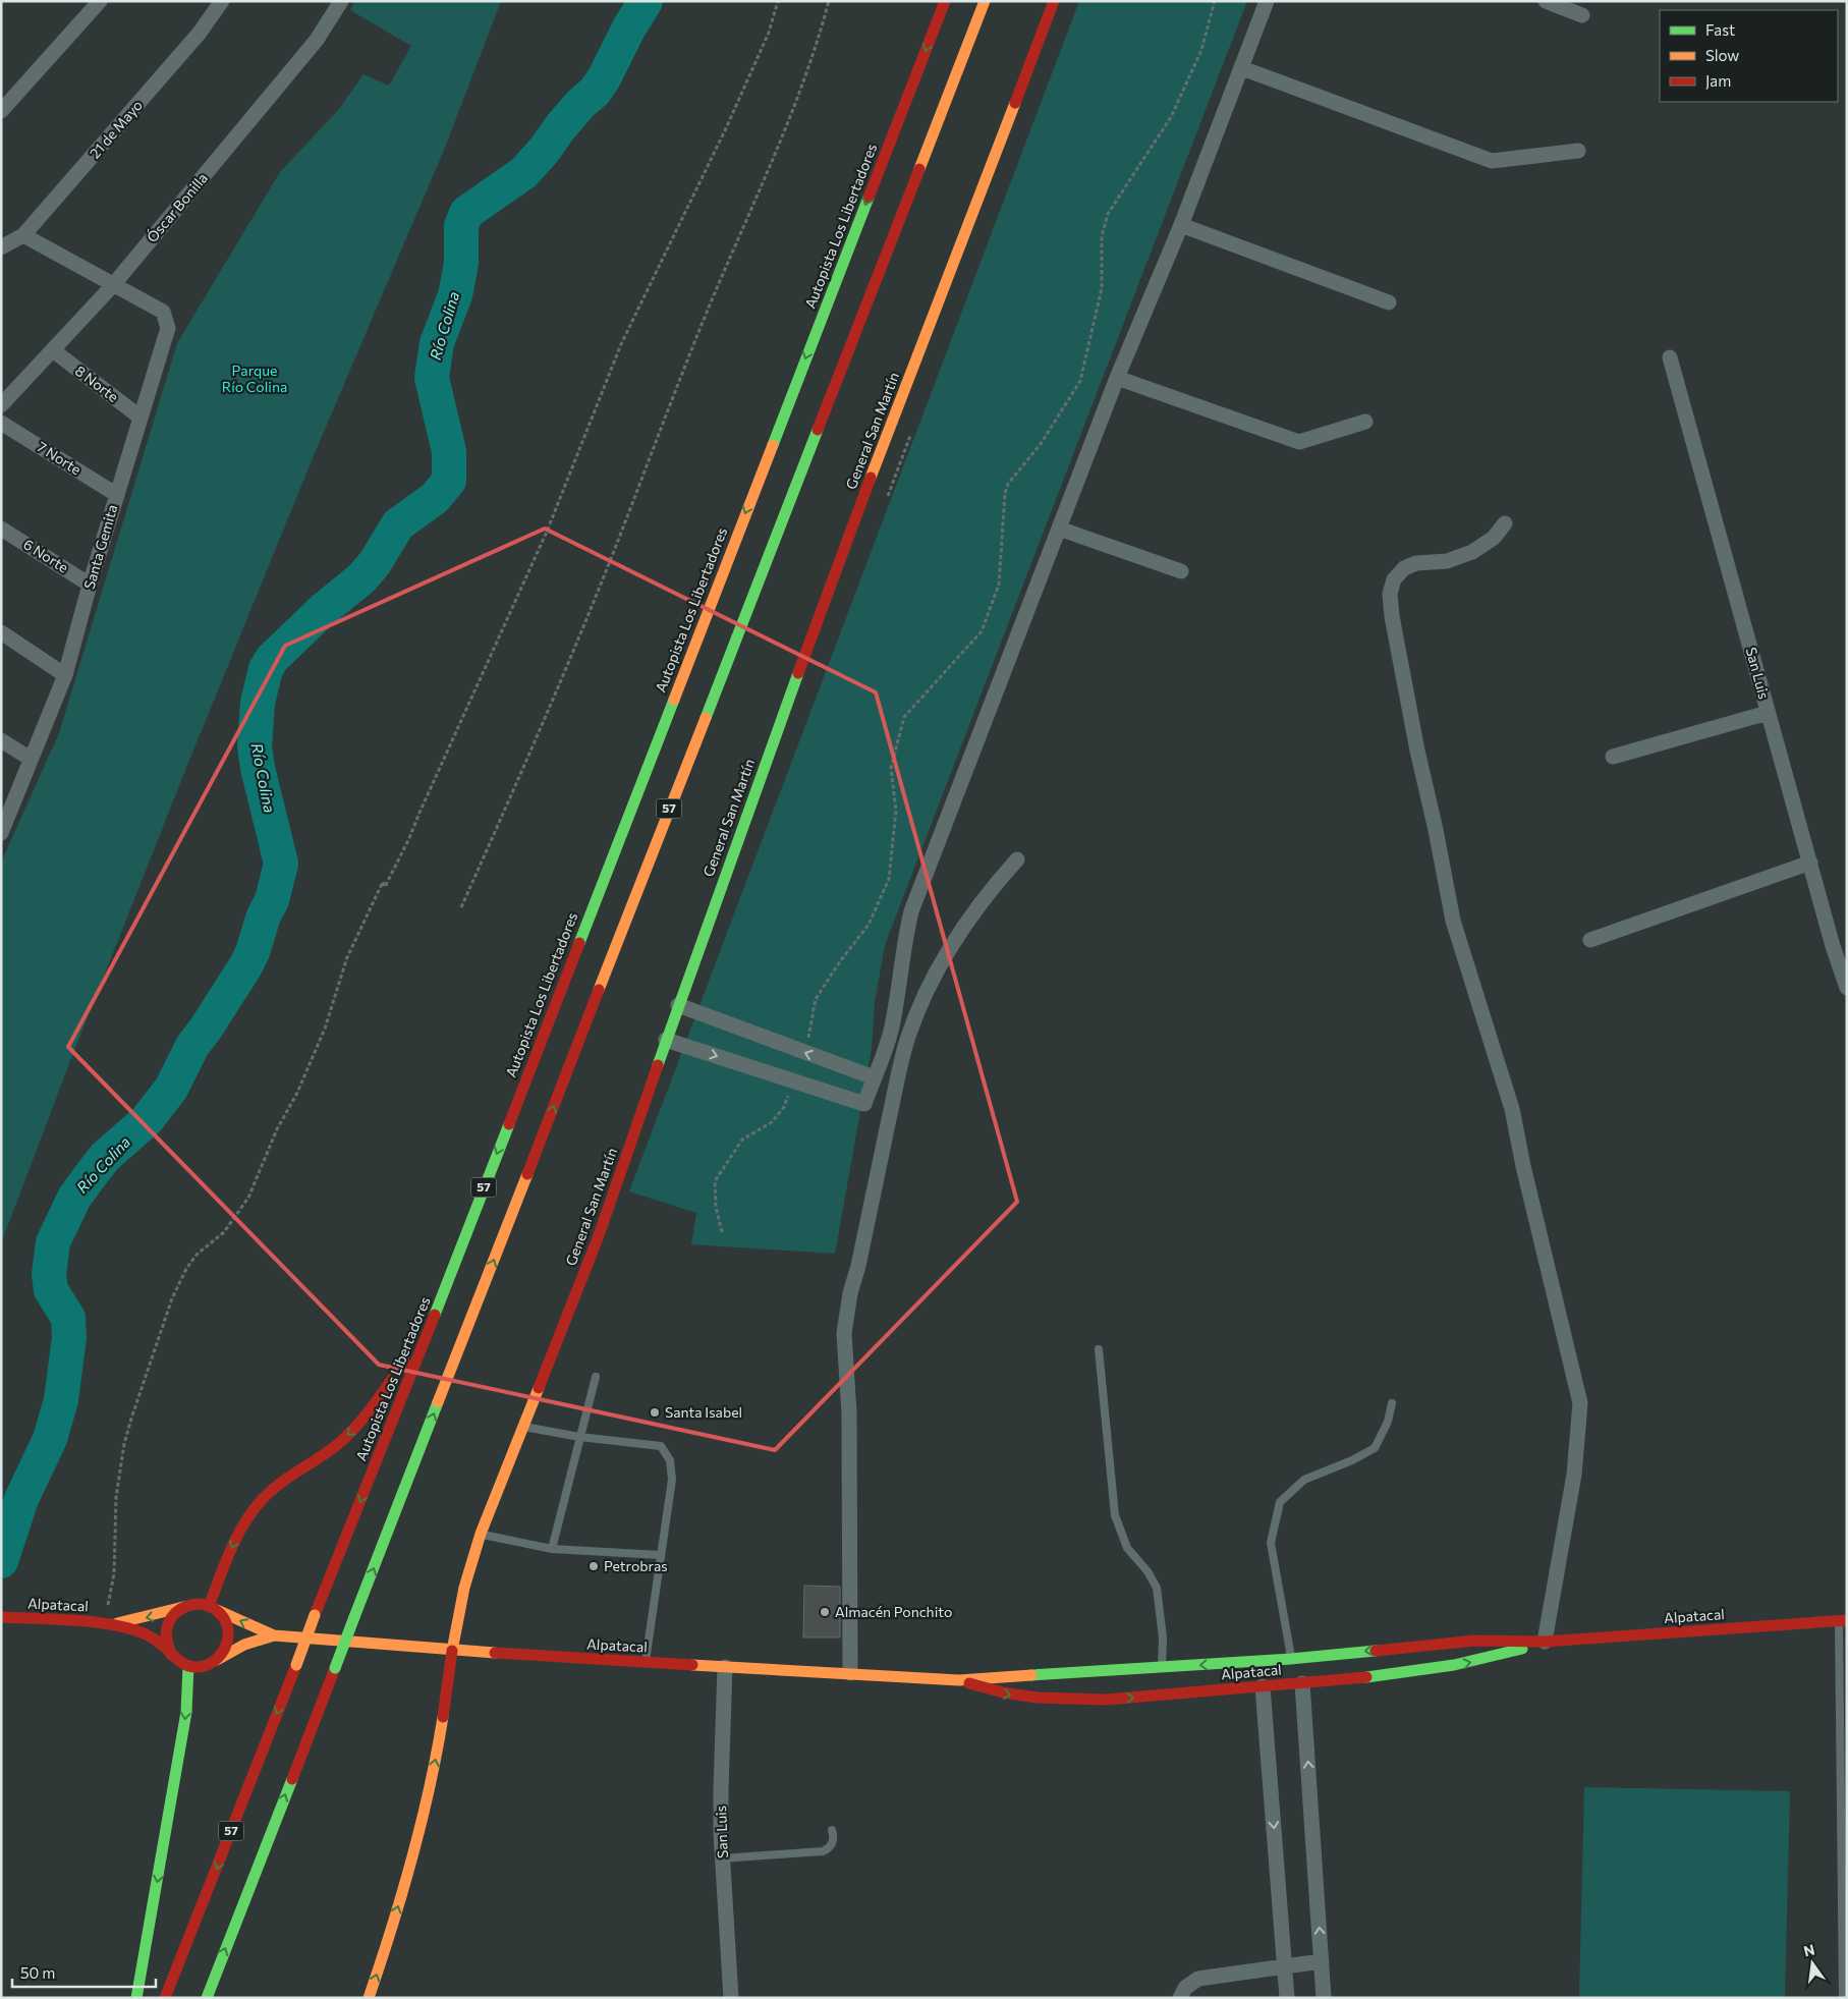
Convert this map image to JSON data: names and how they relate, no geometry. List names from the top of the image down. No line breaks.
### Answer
{"streets":{"main road":["Autopista Los Libertadores","General San Martín","57","Alpatacal"],"street":["21 de Mayo","Óscar Bonilla","8 Norte","7 Norte","Santa Gemita","6 Norte","San Luis"]},"crossings":[["21 de Mayo","Santa Gemita"],["Óscar Bonilla","8 Norte"],["Óscar Bonilla","Santa Gemita"],["8 Norte","Santa Gemita"],["General San Martín","Alpatacal"],["7 Norte","Santa Gemita"],["Santa Gemita","6 Norte"],["San Luis","Alpatacal"]],"water":["Río Colina"],"parks":["Parque Río Colina"],"places":["Santa Isabel","Petrobras","Almacén Ponchito"],"legend":["Fast","Slow","Jam"],"scale_bar":"50 m","north":"top"}
